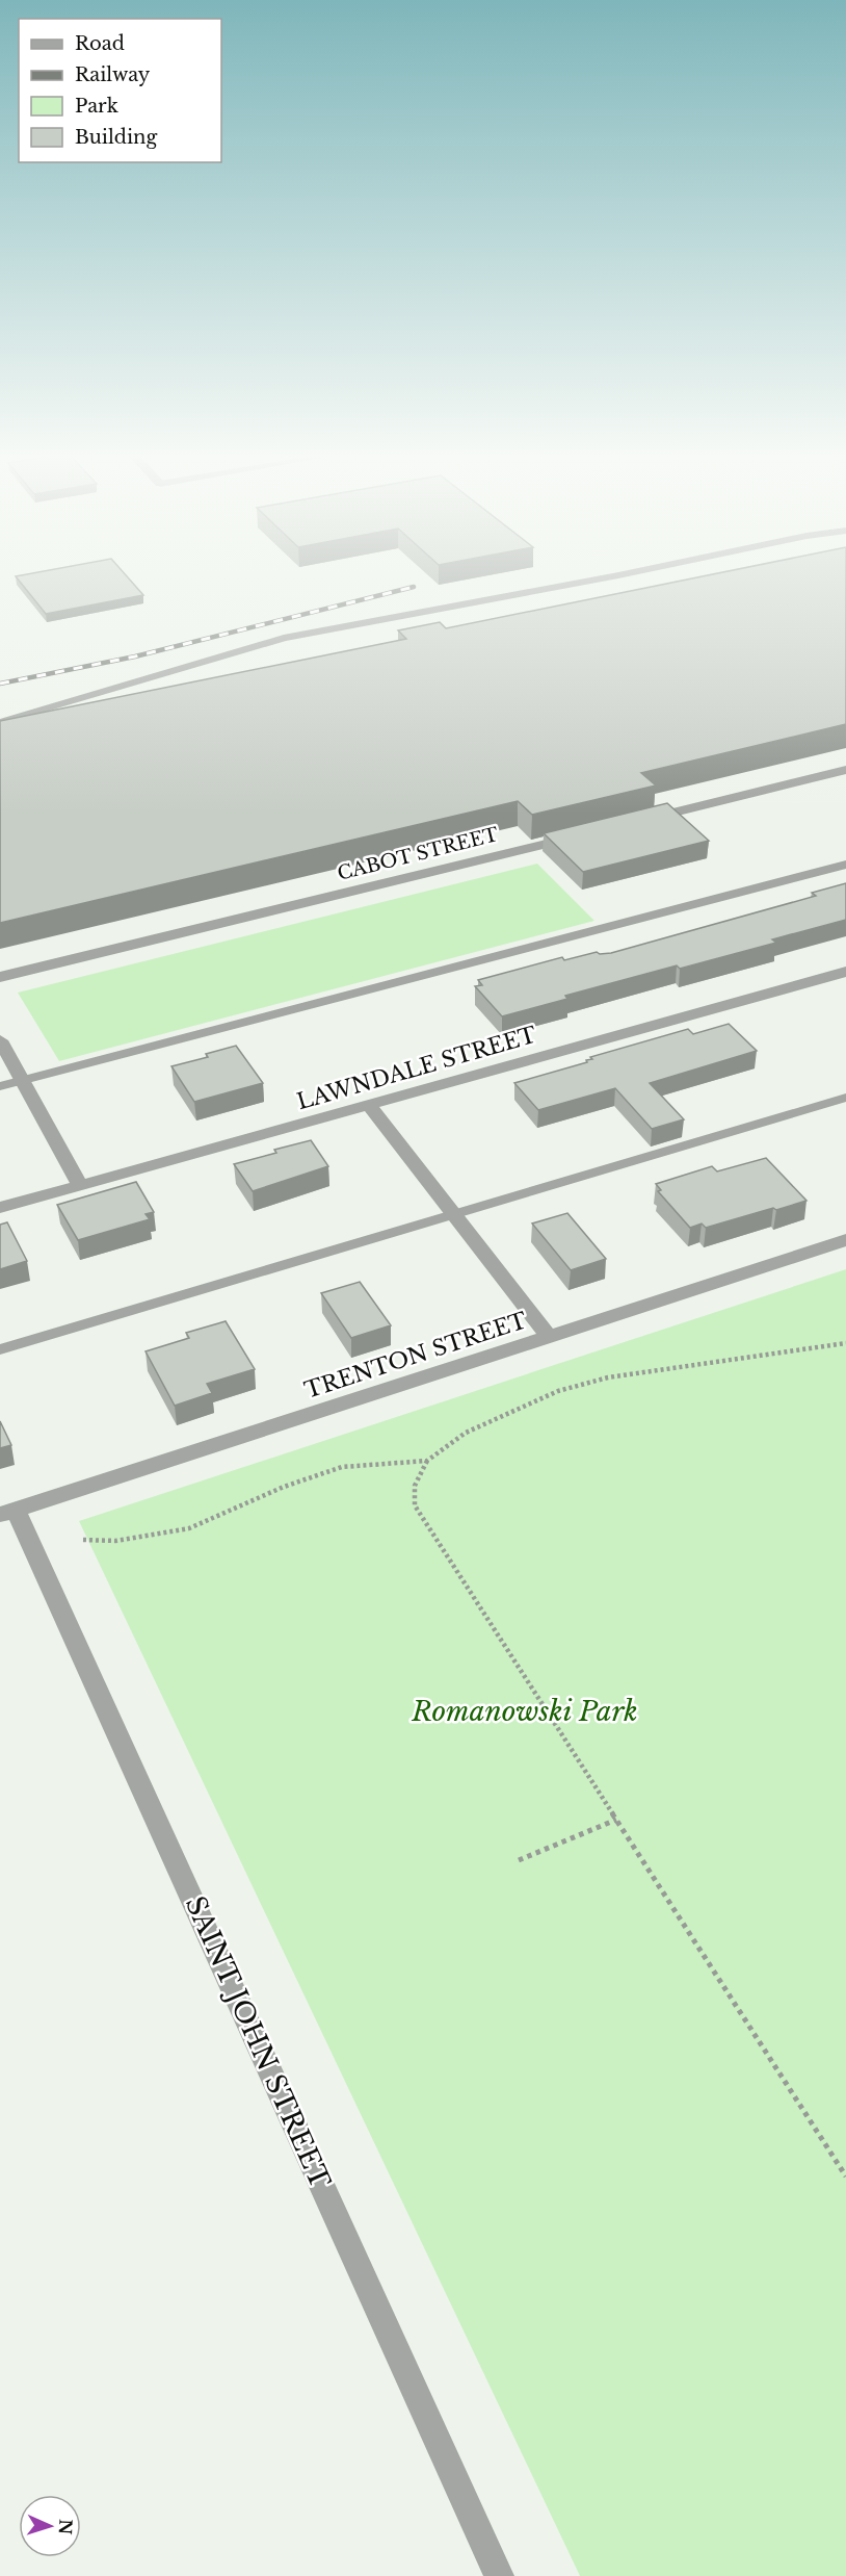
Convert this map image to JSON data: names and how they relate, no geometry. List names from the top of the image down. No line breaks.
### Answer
{"streets":{"street":["CABOT STREET","LAWNDALE STREET","TRENTON STREET","SAINT JOHN STREET"]},"crossings":[["TRENTON STREET","SAINT JOHN STREET"]],"parks":["Romanowski Park"],"legend":["Road","Railway","Park","Building"],"north":"right"}
